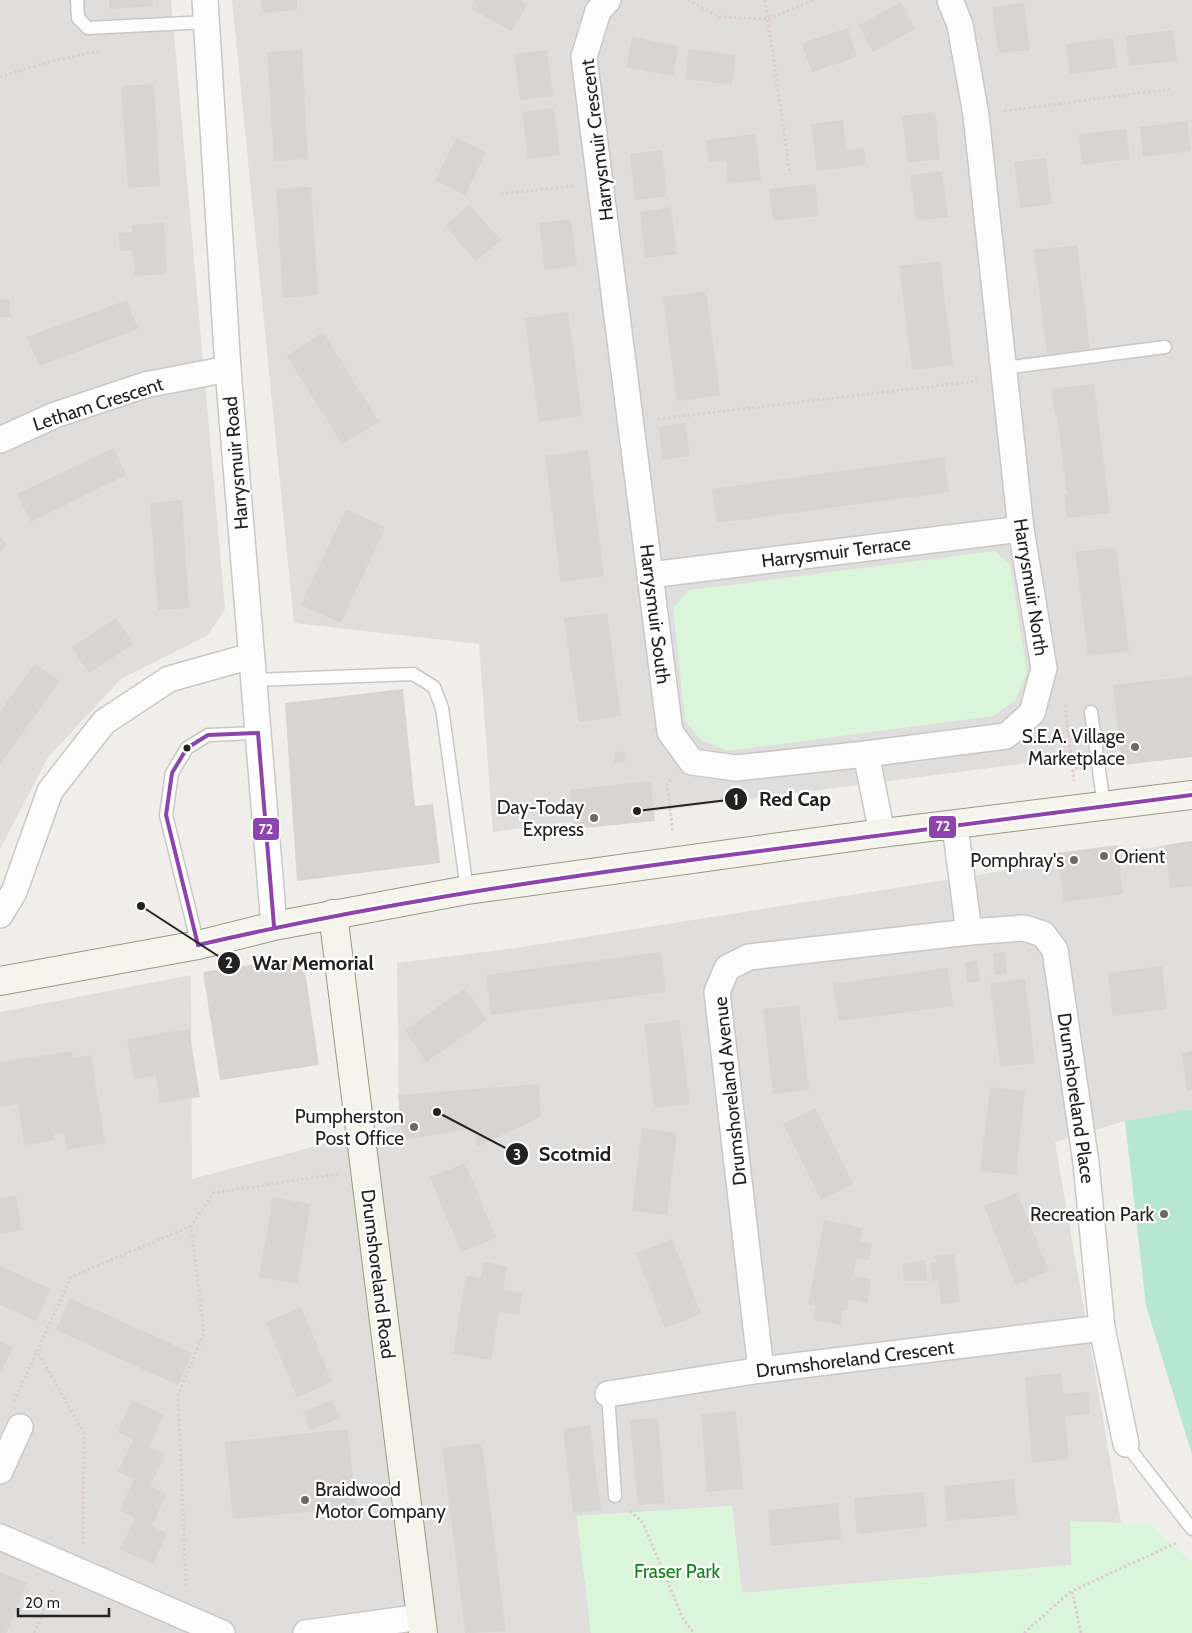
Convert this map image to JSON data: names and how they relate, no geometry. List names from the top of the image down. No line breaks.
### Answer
{"streets":{"main road":["Drumshoreland Road"],"street":["Harrysmuir Crescent","Letham Crescent","Harrysmuir Road","Harrysmuir Terrace","Harrysmuir North","Harrysmuir South","Drumshoreland Avenue","Drumshoreland Place","Drumshoreland Crescent"]},"crossings":[["Harrysmuir Crescent","Harrysmuir South"],["Letham Crescent","Harrysmuir Road"],["Harrysmuir Terrace","Harrysmuir North"],["Harrysmuir Terrace","Harrysmuir South"],["Drumshoreland Avenue","Drumshoreland Place"],["Drumshoreland Avenue","Drumshoreland Crescent"],["Drumshoreland Place","Drumshoreland Crescent"]],"parks":["Fraser Park"],"places":["S.E.A. Village Marketplace","Red Cap","Day-Today Express","Orient","Pomphray's","War Memorial","Scotmid","Pumpherston Post Office","Recreation Park","Braidwood Motor Company"],"lines":["transit line 72"],"scale_bar":"20 m"}
